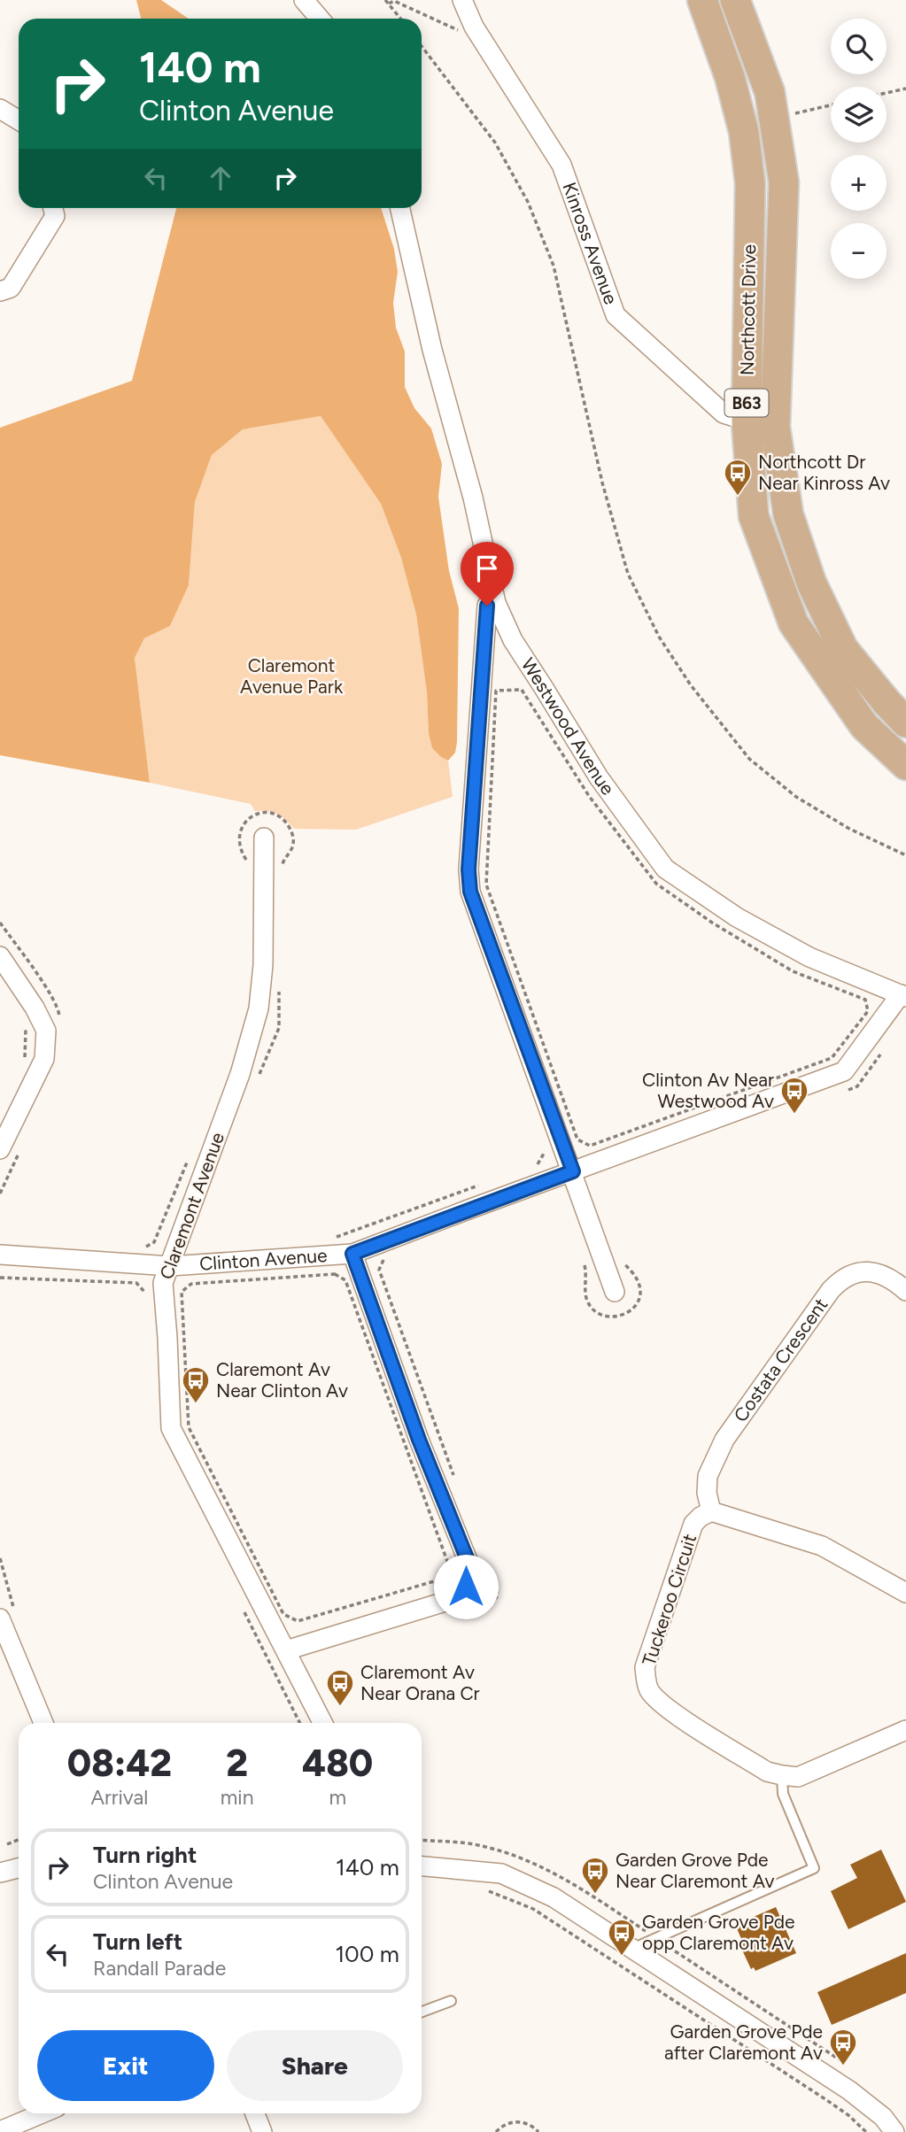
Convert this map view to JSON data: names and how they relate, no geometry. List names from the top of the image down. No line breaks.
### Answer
{"streets":{"main road":["Northcott Drive","B63"],"street":["Kinross Avenue","Westwood Avenue","Claremont Avenue","Clinton Avenue","Costata Crescent","Tuckeroo Circuit"]},"crossings":[["Kinross Avenue","Northcott Drive"],["Westwood Avenue","Clinton Avenue"],["Claremont Avenue","Clinton Avenue"],["Costata Crescent","Tuckeroo Circuit"]],"parks":["Claremont Avenue Park"],"places":{"bus stop":["Northcott Dr Near Kinross Av","Clinton Av Near Westwood Av","Claremont Av Near Clinton Av","Claremont Av Near Orana Cr","Garden Grove Pde Near Claremont Av","Garden Grove Pde opp Claremont Av","Garden Grove Pde after Claremont Av"]},"page":{"map_buttons":["+","−"],"turn":["140 m","Clinton Avenue"],"eta":["08:42","Arrival","2","min","480","m"],"list":[{"name":"Turn right","note":"Clinton Avenue","value":"140 m"},{"name":"Turn left","note":"Randall Parade","value":"100 m"}],"buttons":["Exit","Share"]}}
